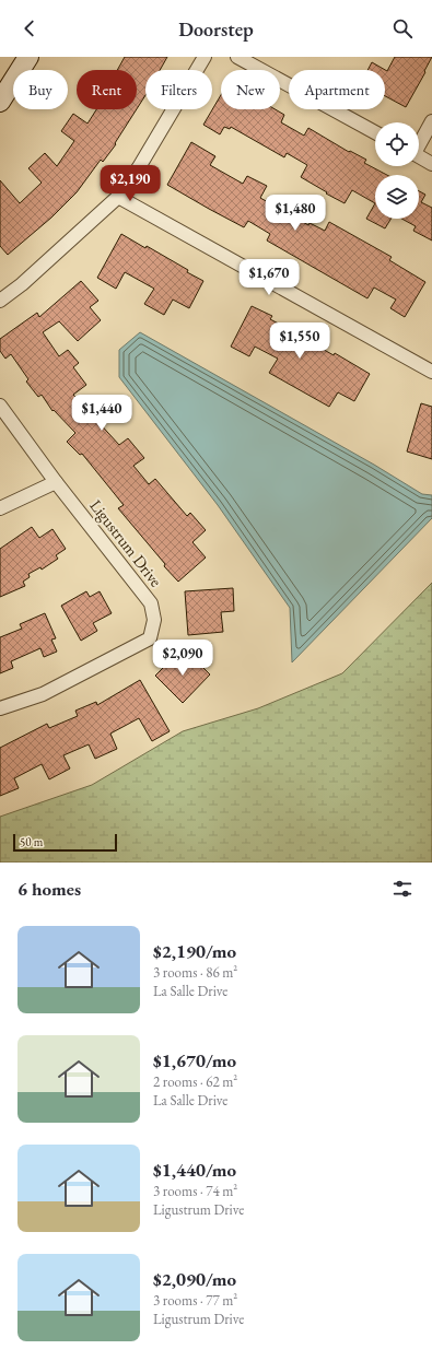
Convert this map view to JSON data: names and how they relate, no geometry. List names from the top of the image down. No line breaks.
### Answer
{"streets":{"street":["Ligustrum Drive"]},"scale_bar":"50 m","page":{"header":"Doorstep","chip":["Buy","Rent","Filters","New","Apartment"],"price":["$2,190","$1,480","$1,670","$1,550","$1,440","$2,090"],"scale":"50 m","heading":"6 homes","list":[{"name":"$2,190/mo","note":"3 rooms · 86 m² · La Salle Drive"},{"name":"$1,670/mo","note":"2 rooms · 62 m² · La Salle Drive"},{"name":"$1,440/mo","note":"3 rooms · 74 m² · Ligustrum Drive"},{"name":"$2,090/mo","note":"3 rooms · 77 m² · Ligustrum Drive"}]}}
